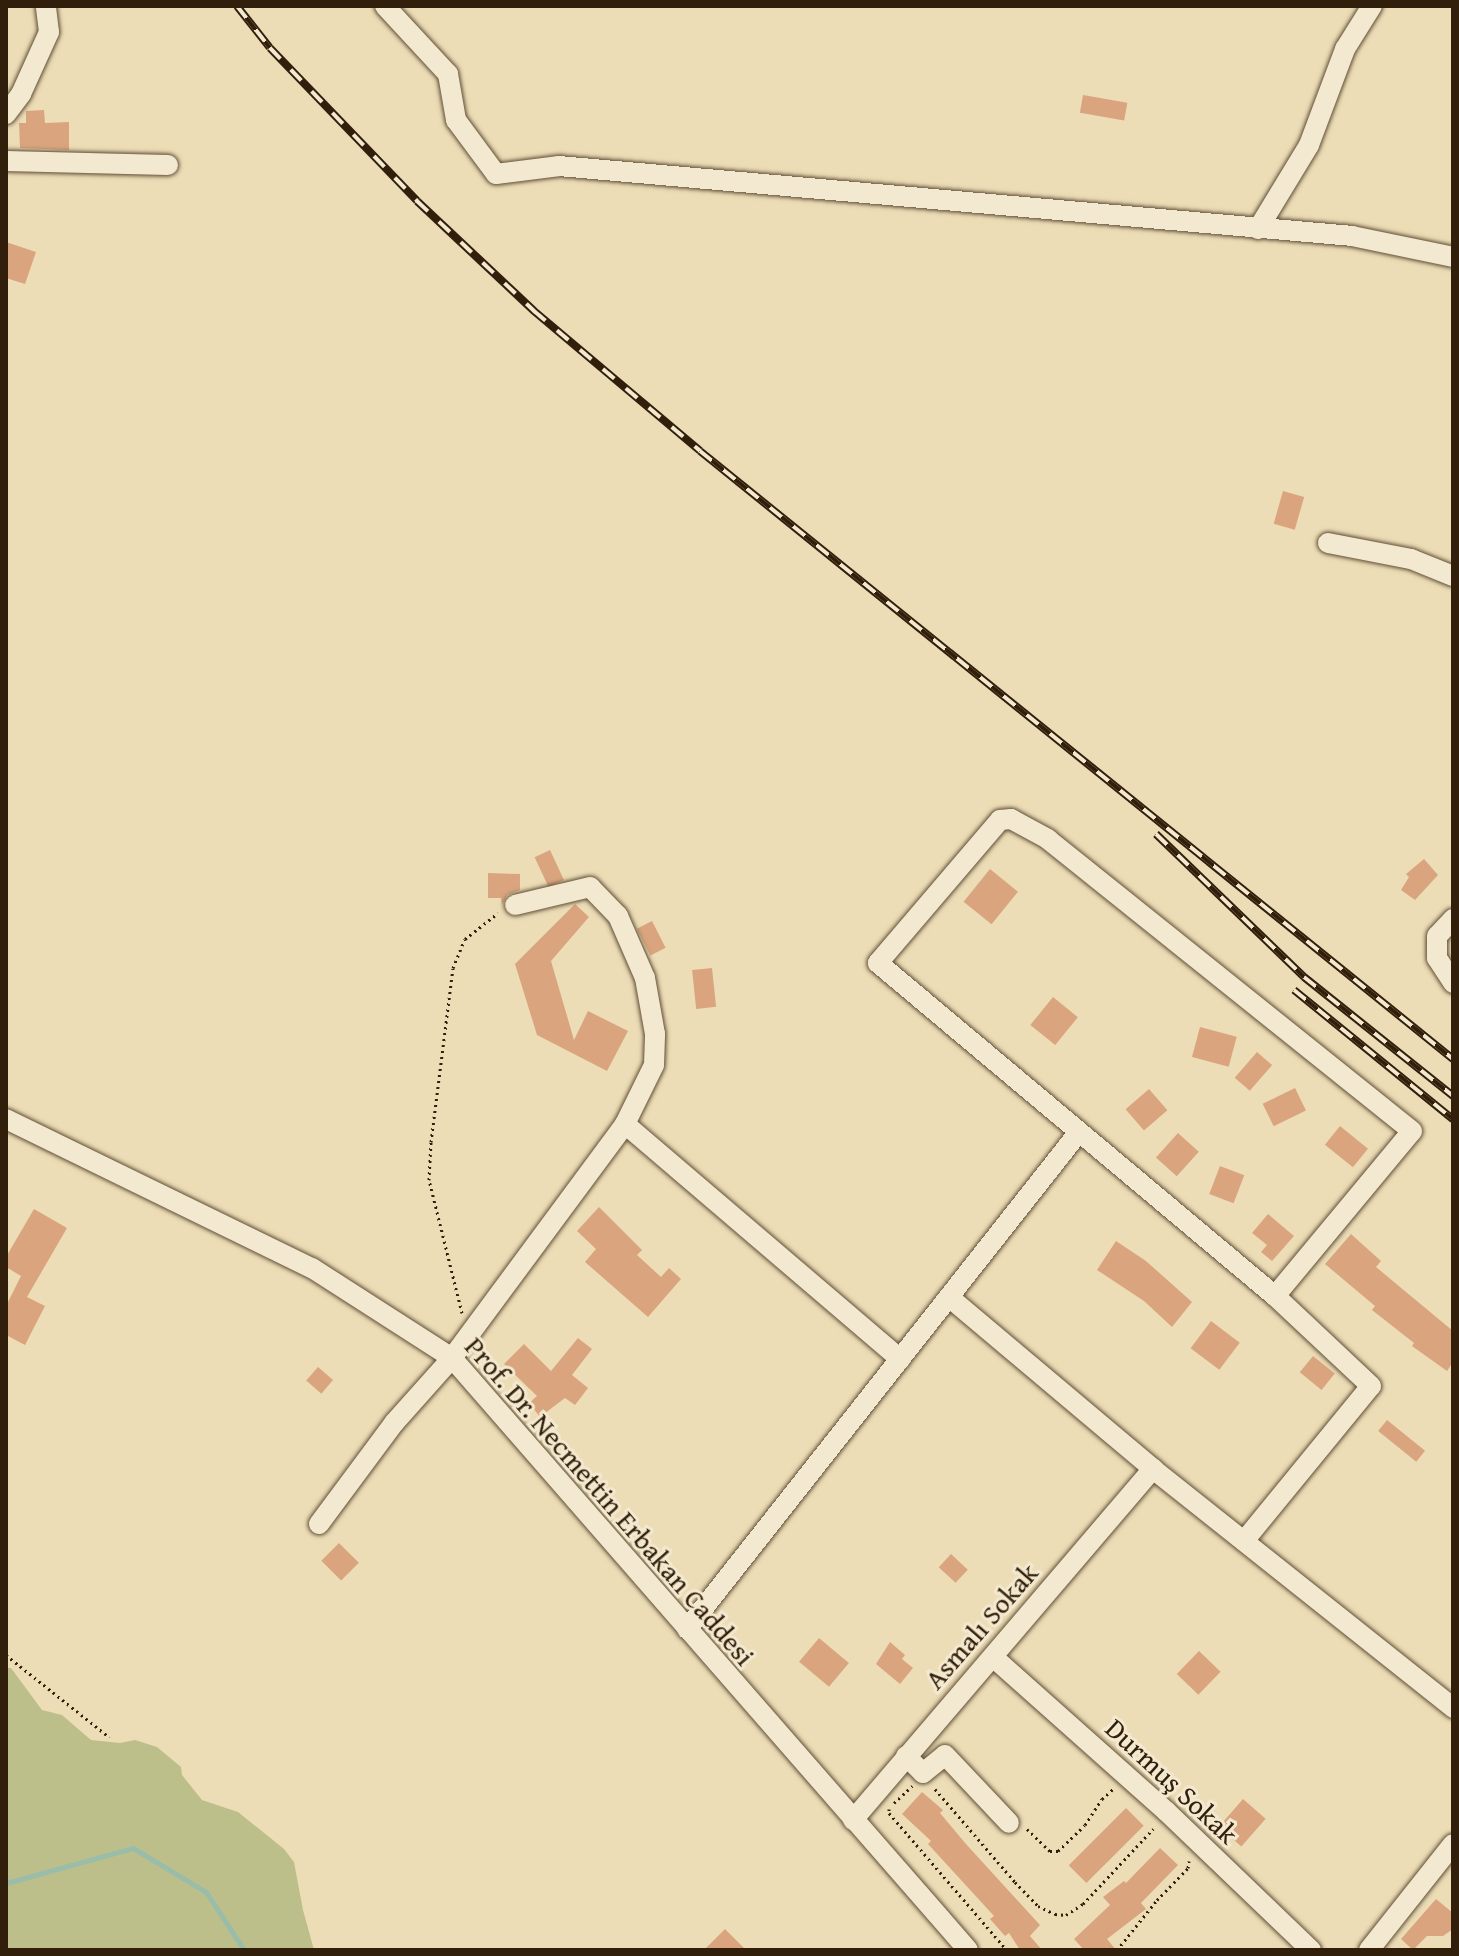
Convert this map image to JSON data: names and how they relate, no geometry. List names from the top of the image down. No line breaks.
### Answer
{"streets":{"street":["Prof. Dr. Necmettin Erbakan Caddesi","Asmalı Sokak","Durmuş Sokak"]},"crossings":[["Prof. Dr. Necmettin Erbakan Caddesi","Asmalı Sokak"],["Asmalı Sokak","Durmuş Sokak"]]}
